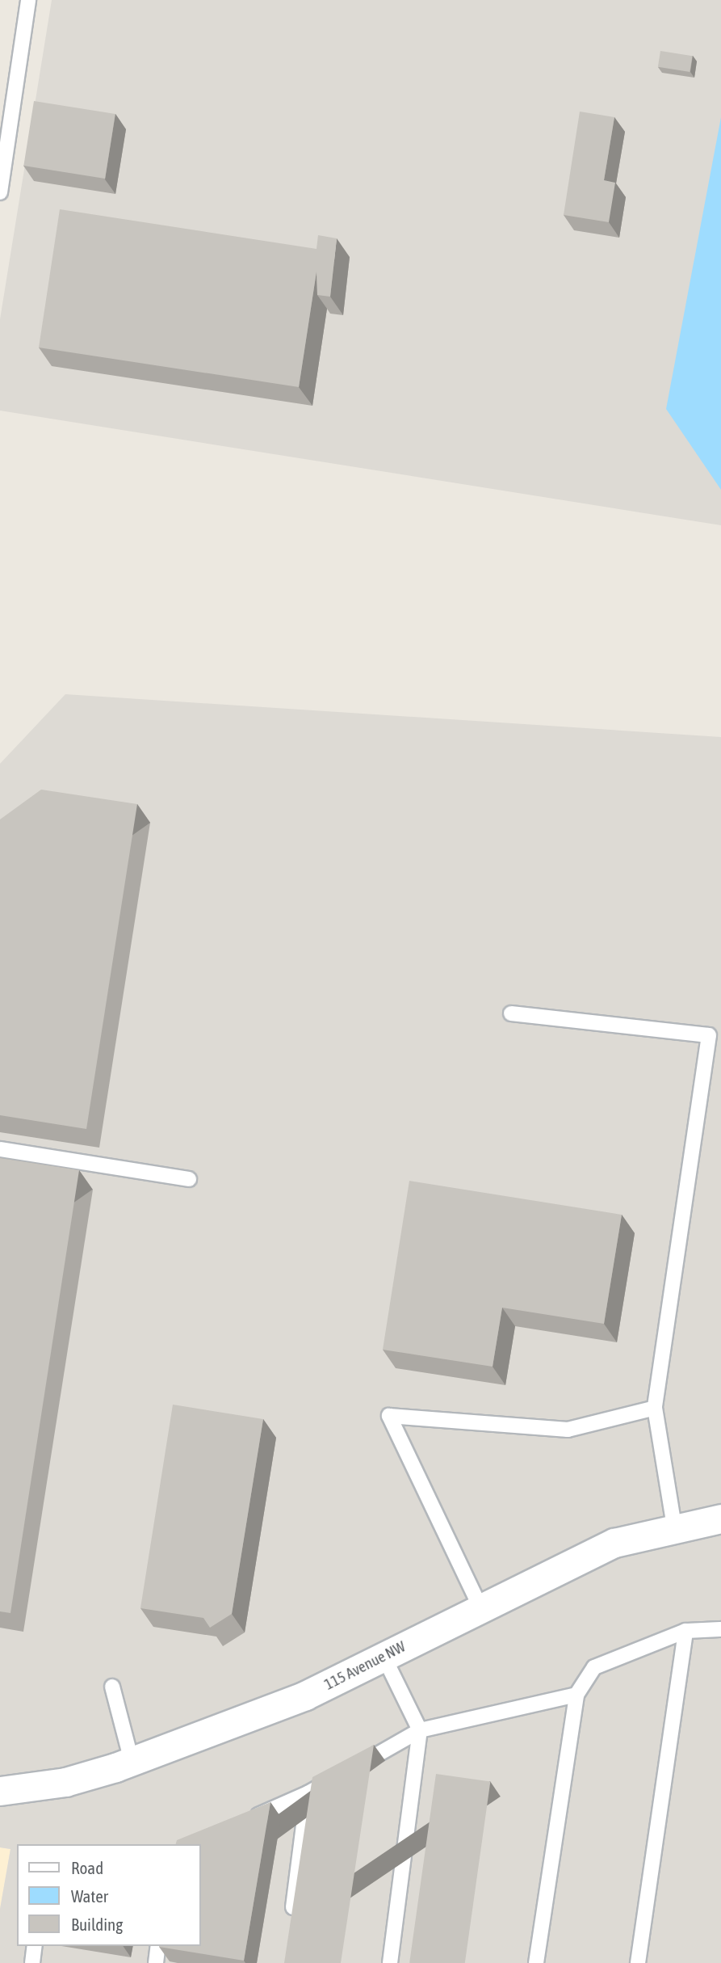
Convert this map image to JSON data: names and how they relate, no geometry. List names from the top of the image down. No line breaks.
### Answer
{"streets":{"street":["115 Avenue NW"]},"legend":["Road","Water","Building"]}
